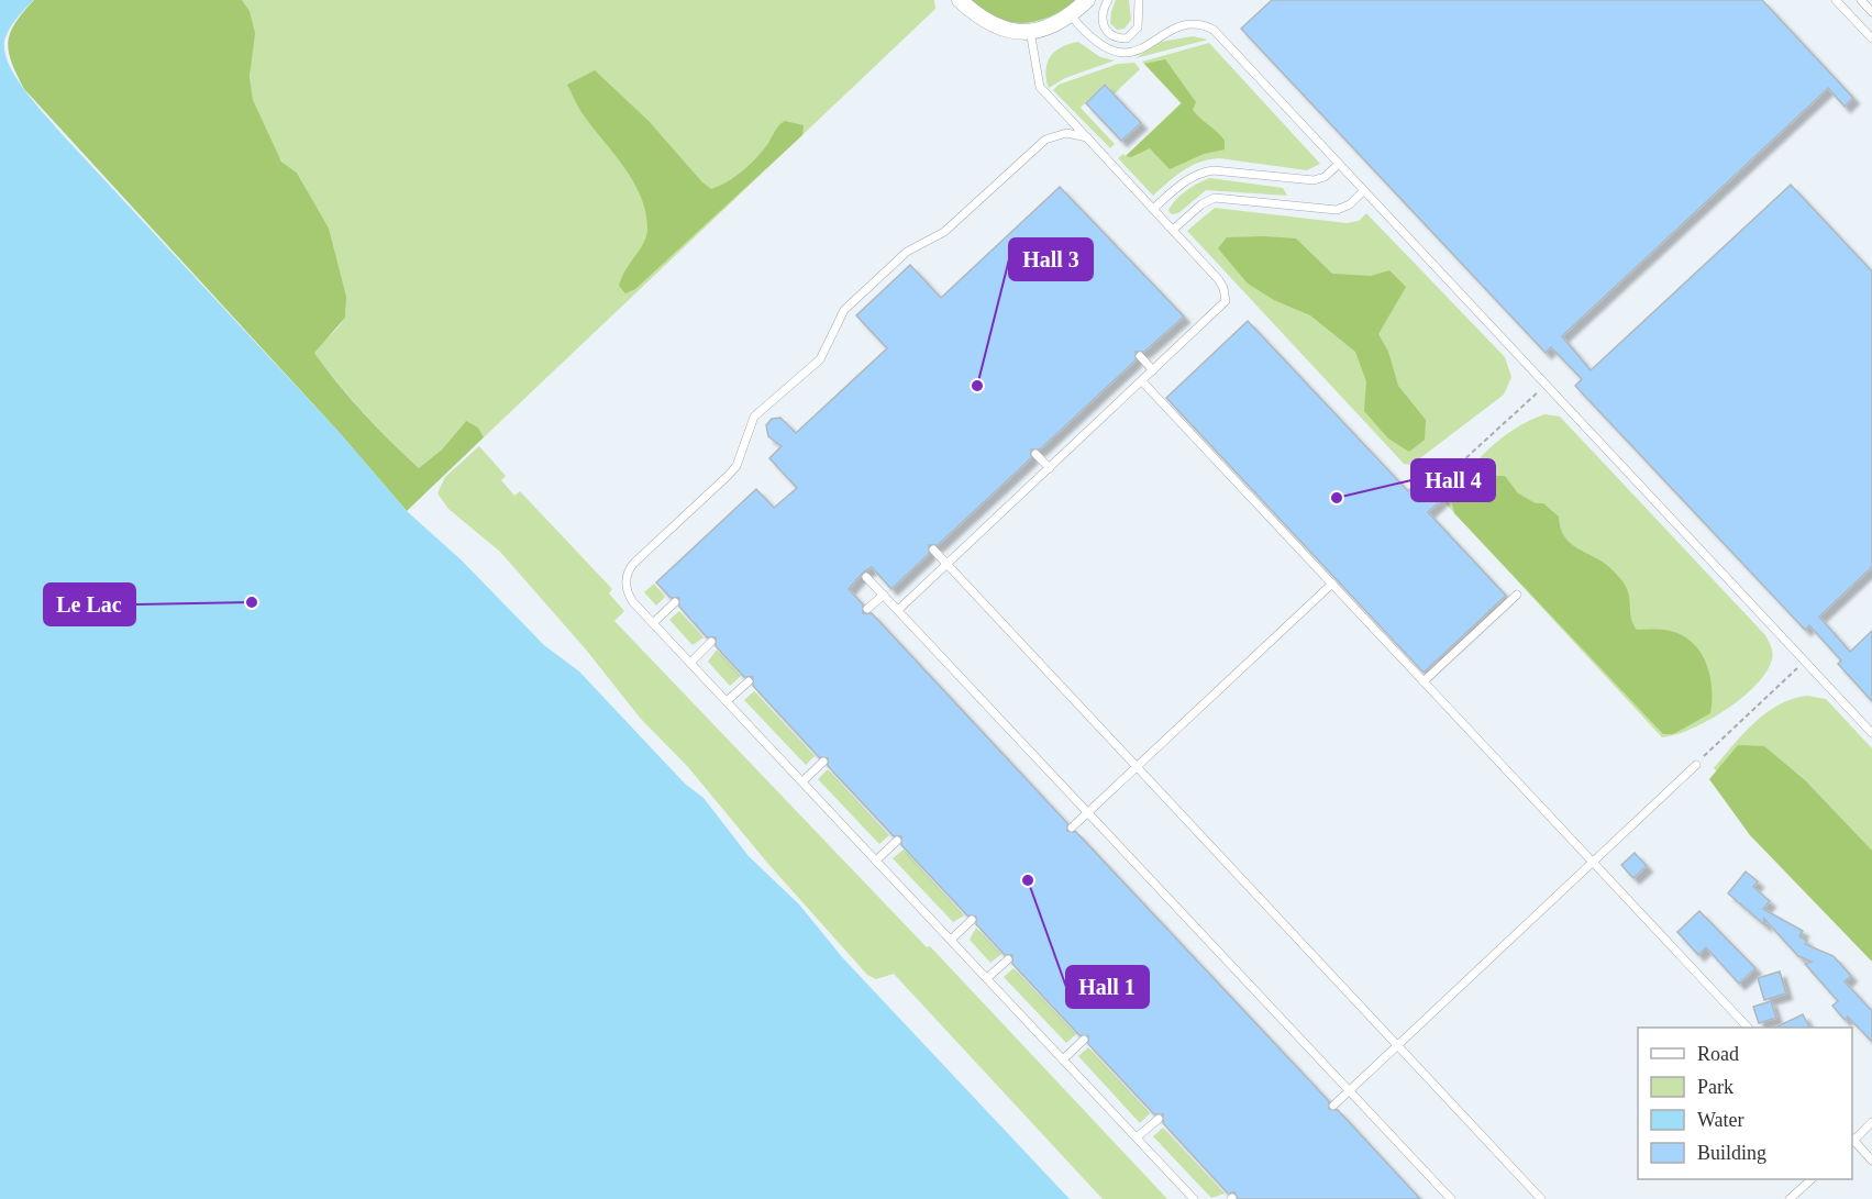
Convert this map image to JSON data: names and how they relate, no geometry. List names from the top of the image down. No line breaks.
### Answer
{"places":["Hall 3","Hall 4","Le Lac","Hall 1"],"legend":["Road","Park","Water","Building"]}
